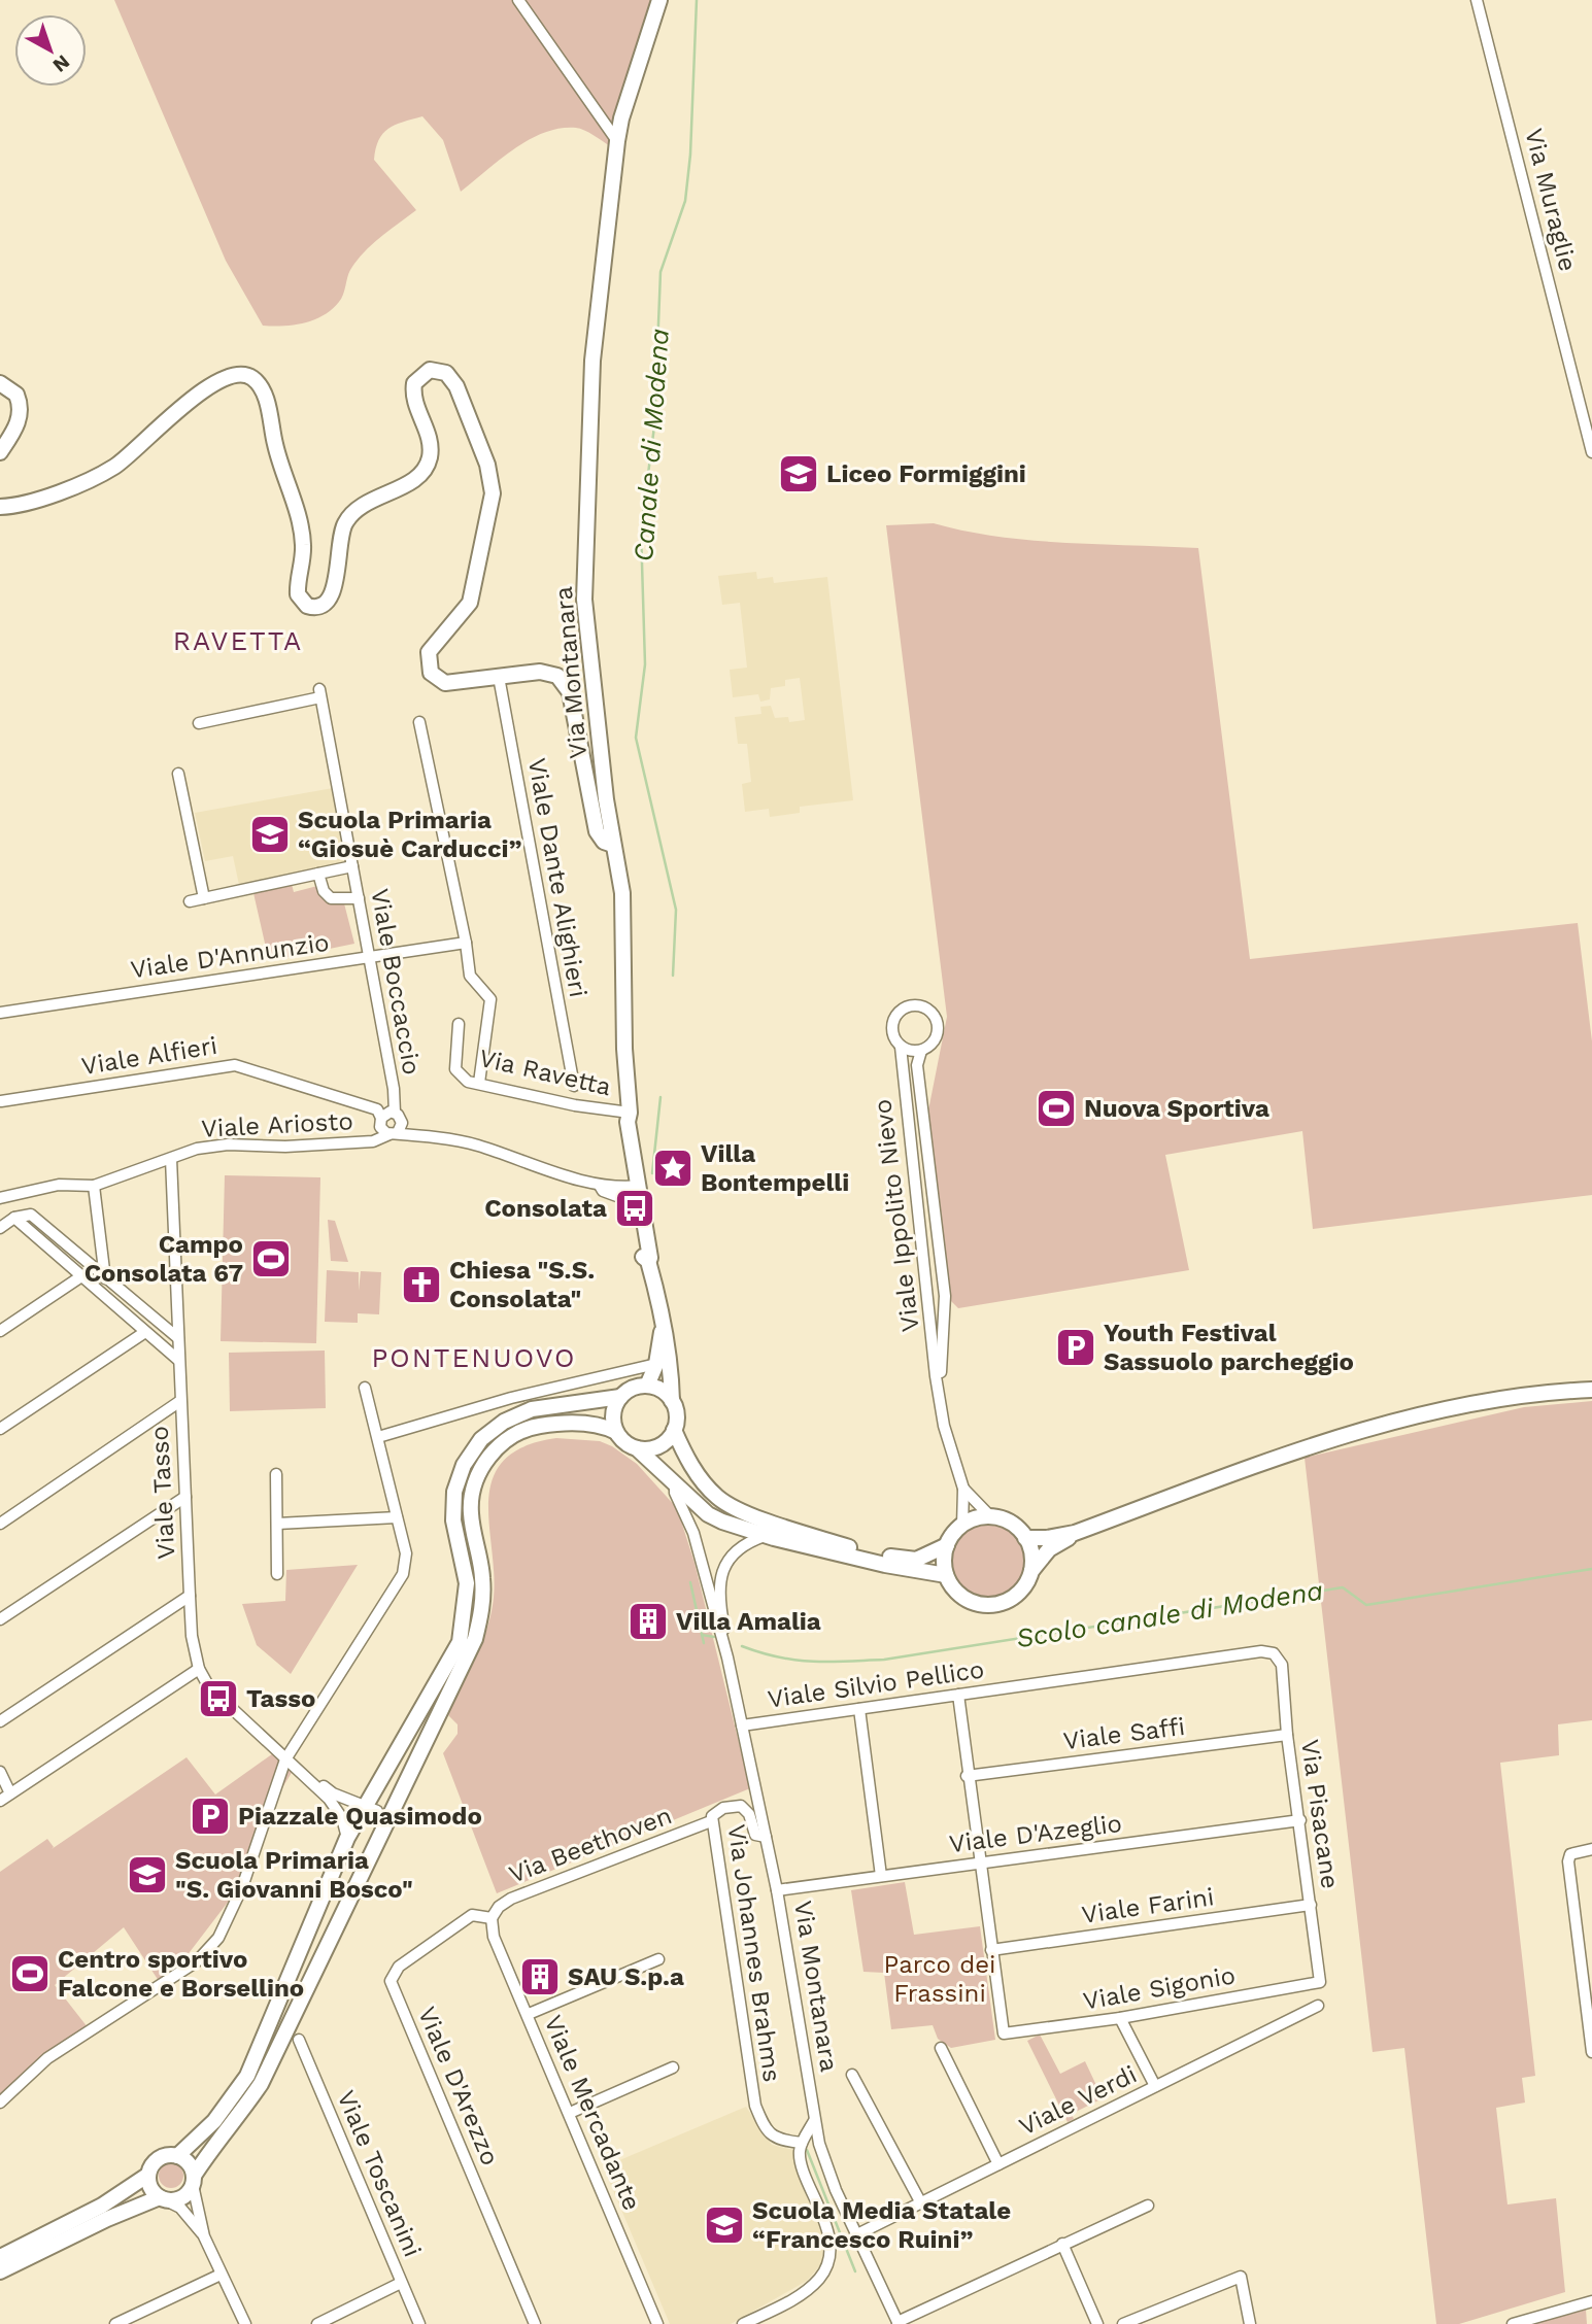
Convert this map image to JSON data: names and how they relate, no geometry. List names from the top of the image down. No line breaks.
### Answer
{"streets":{"main road":["Via Montanara"],"street":["Via Muraglie","Viale Dante Alighieri","Viale D'Annunzio","Viale Boccaccio","Viale Alfieri","Via Ravetta","Viale Ariosto","Viale Ippolito Nievo","Viale Tasso","Viale Silvio Pellico","Viale Saffi","Via Pisacane","Viale D'Azeglio","Via Beethoven","Viale Farini","Via Johannes Brahms","Viale Sigonio","Viale D'Arezzo","Viale Verdi","Viale Mercadante","Viale Toscanini"]},"crossings":[["Via Montanara","Via Ravetta"],["Via Montanara","Viale Silvio Pellico"],["Via Montanara","Viale D'Azeglio"],["Via Montanara","Via Johannes Brahms"],["Via Montanara","Viale Verdi"],["Viale D'Annunzio","Viale Boccaccio"],["Viale Boccaccio","Viale Ariosto"],["Viale Ariosto","Viale Tasso"],["Viale Silvio Pellico","Via Pisacane"],["Viale Saffi","Via Pisacane"],["Via Pisacane","Viale D'Azeglio"],["Via Pisacane","Viale Farini"],["Via Pisacane","Viale Sigonio"],["Via Beethoven","Via Johannes Brahms"],["Via Beethoven","Viale D'Arezzo"],["Via Beethoven","Viale Mercadante"],["Viale Farini","Viale Sigonio"],["Viale D'Arezzo","Viale Mercadante"]],"districts":["RAVETTA","PONTENUOVO"],"water":["Canale di Modena","Scolo canale di Modena"],"parks":["Parco dei Frassini"],"places":{"school or university":["Liceo Formiggini","Scuola Primaria “Giosuè Carducci”","Scuola Primaria \"S. Giovanni Bosco\"","Scuola Media Statale “Francesco Ruini”"],"sports":["Nuova Sportiva","Campo Consolata 67","Centro sportivo Falcone e Borsellino"],"place":["Villa Bontempelli"],"bus stop":["Consolata","Tasso"],"church":["Chiesa \"S.S. Consolata\""],"parking":["Youth Festival Sassuolo parcheggio","Piazzale Quasimodo"],"building":["Villa Amalia","SAU S.p.a"]},"north":"bottom right"}
